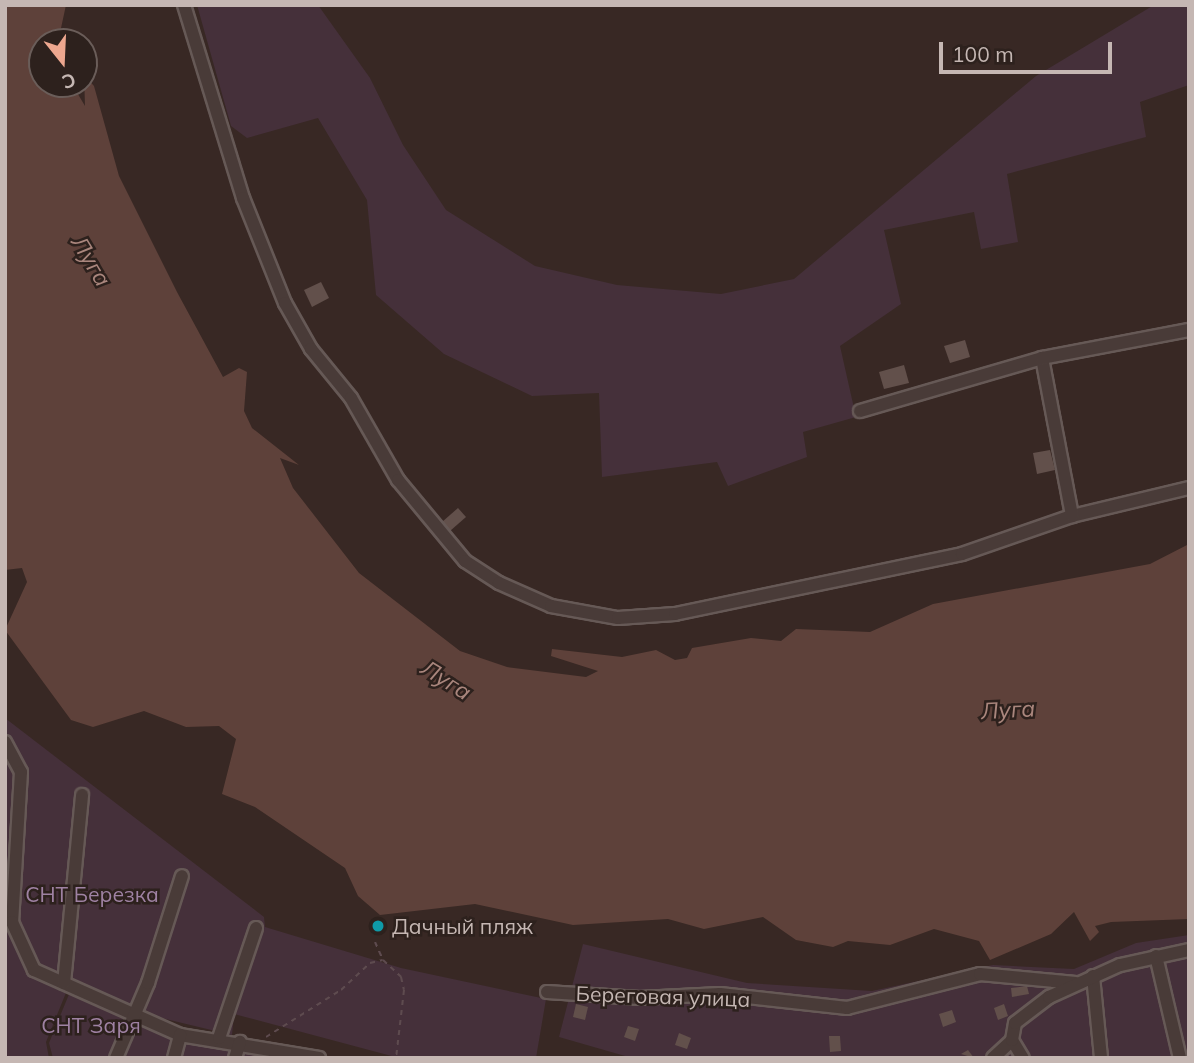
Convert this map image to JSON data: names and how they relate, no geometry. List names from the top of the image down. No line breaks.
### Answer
{"streets":{"street":["Береговая улица"]},"water":["Луга"],"parks":["СНТ Березка","СНТ Заря"],"places":["Дачный пляж"],"scale_bar":"100 m","north":"bottom"}
